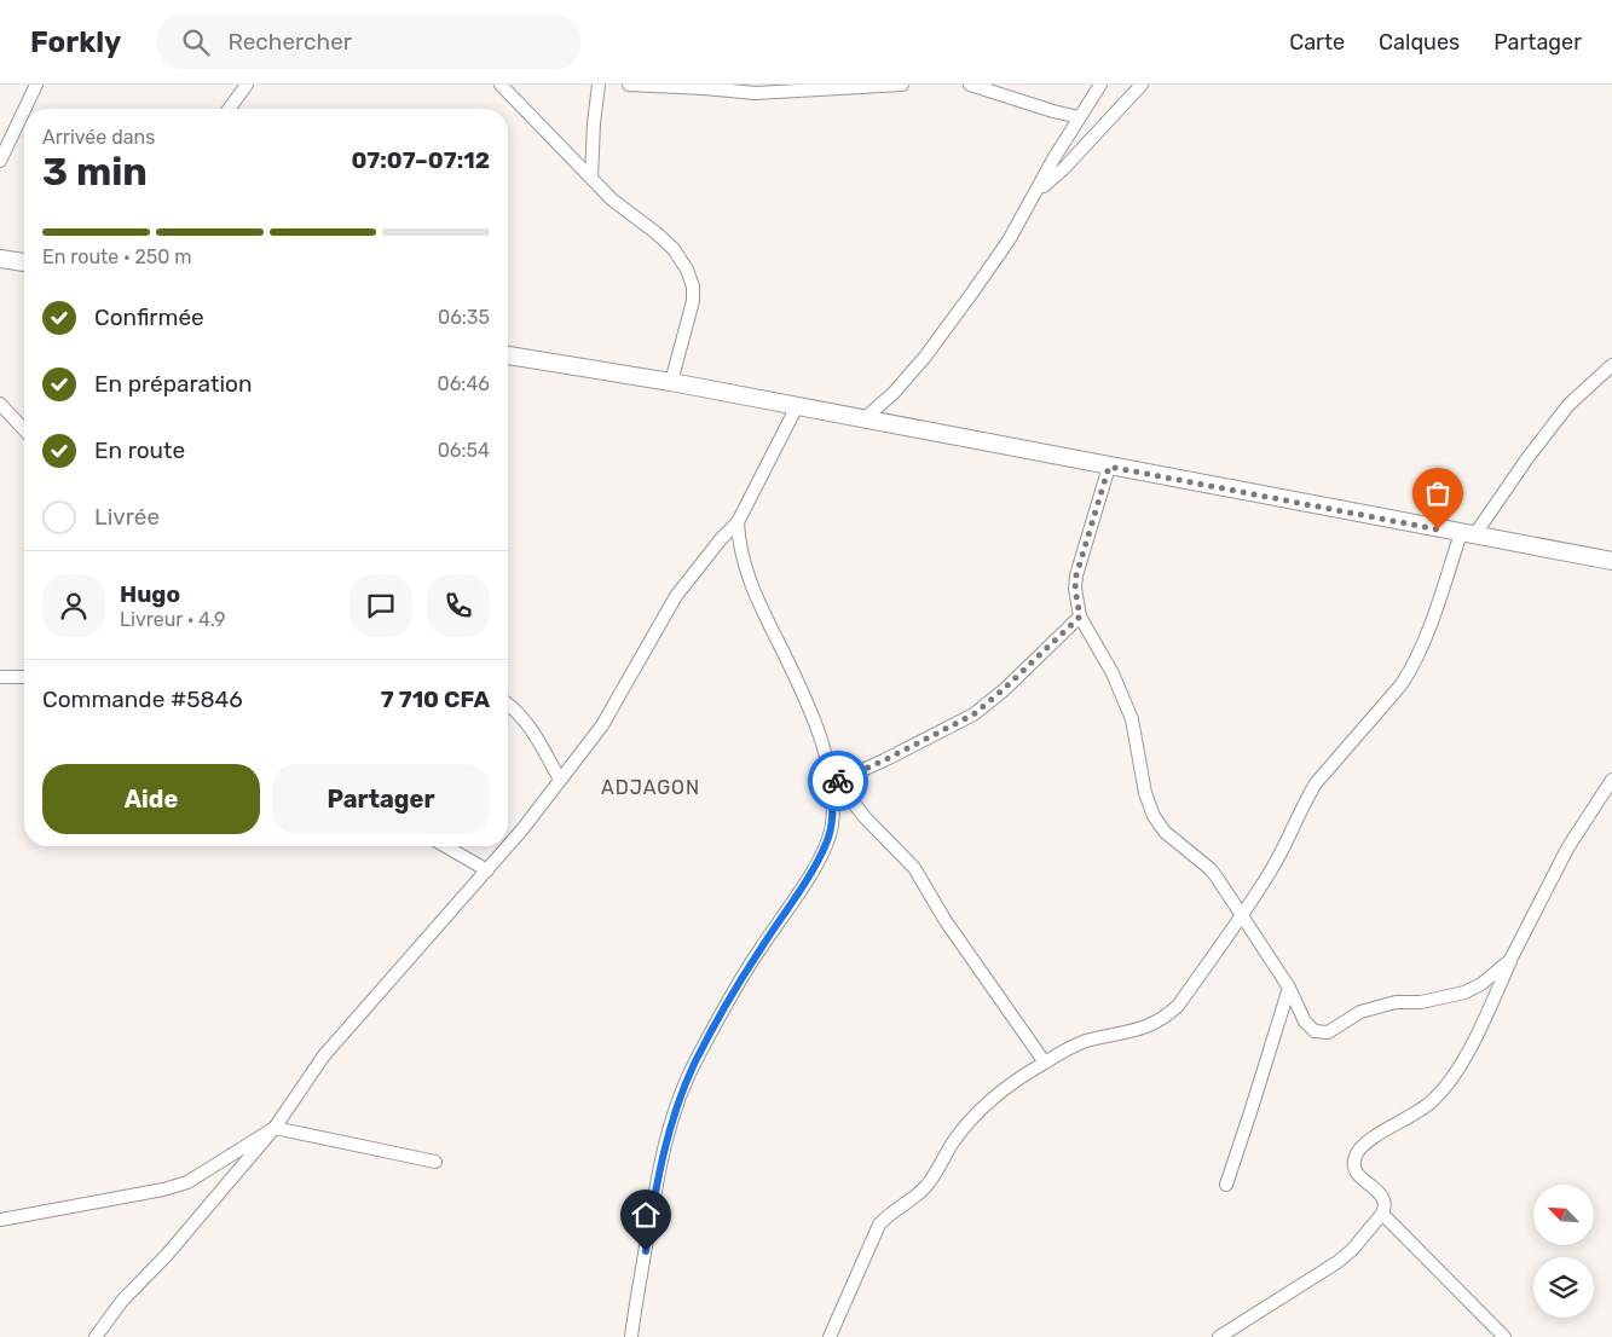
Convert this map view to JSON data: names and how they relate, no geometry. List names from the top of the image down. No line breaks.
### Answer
{"districts":["ADJAGON"],"north":"top left","page":{"header":"Forkly","search":"Rechercher","nav":["Carte","Calques","Partager"],"heading":["3 min","Arrivée dans","07:07–07:12"],"panel":["Hugo","Livreur · 4.9","Commande #5846","7 710 CFA"],"bar":"En route · 250 m","list":[["Confirmée","06:35"],["En préparation","06:46"],["En route","06:54"],"Livrée"],"buttons":["Aide","Partager"]}}
